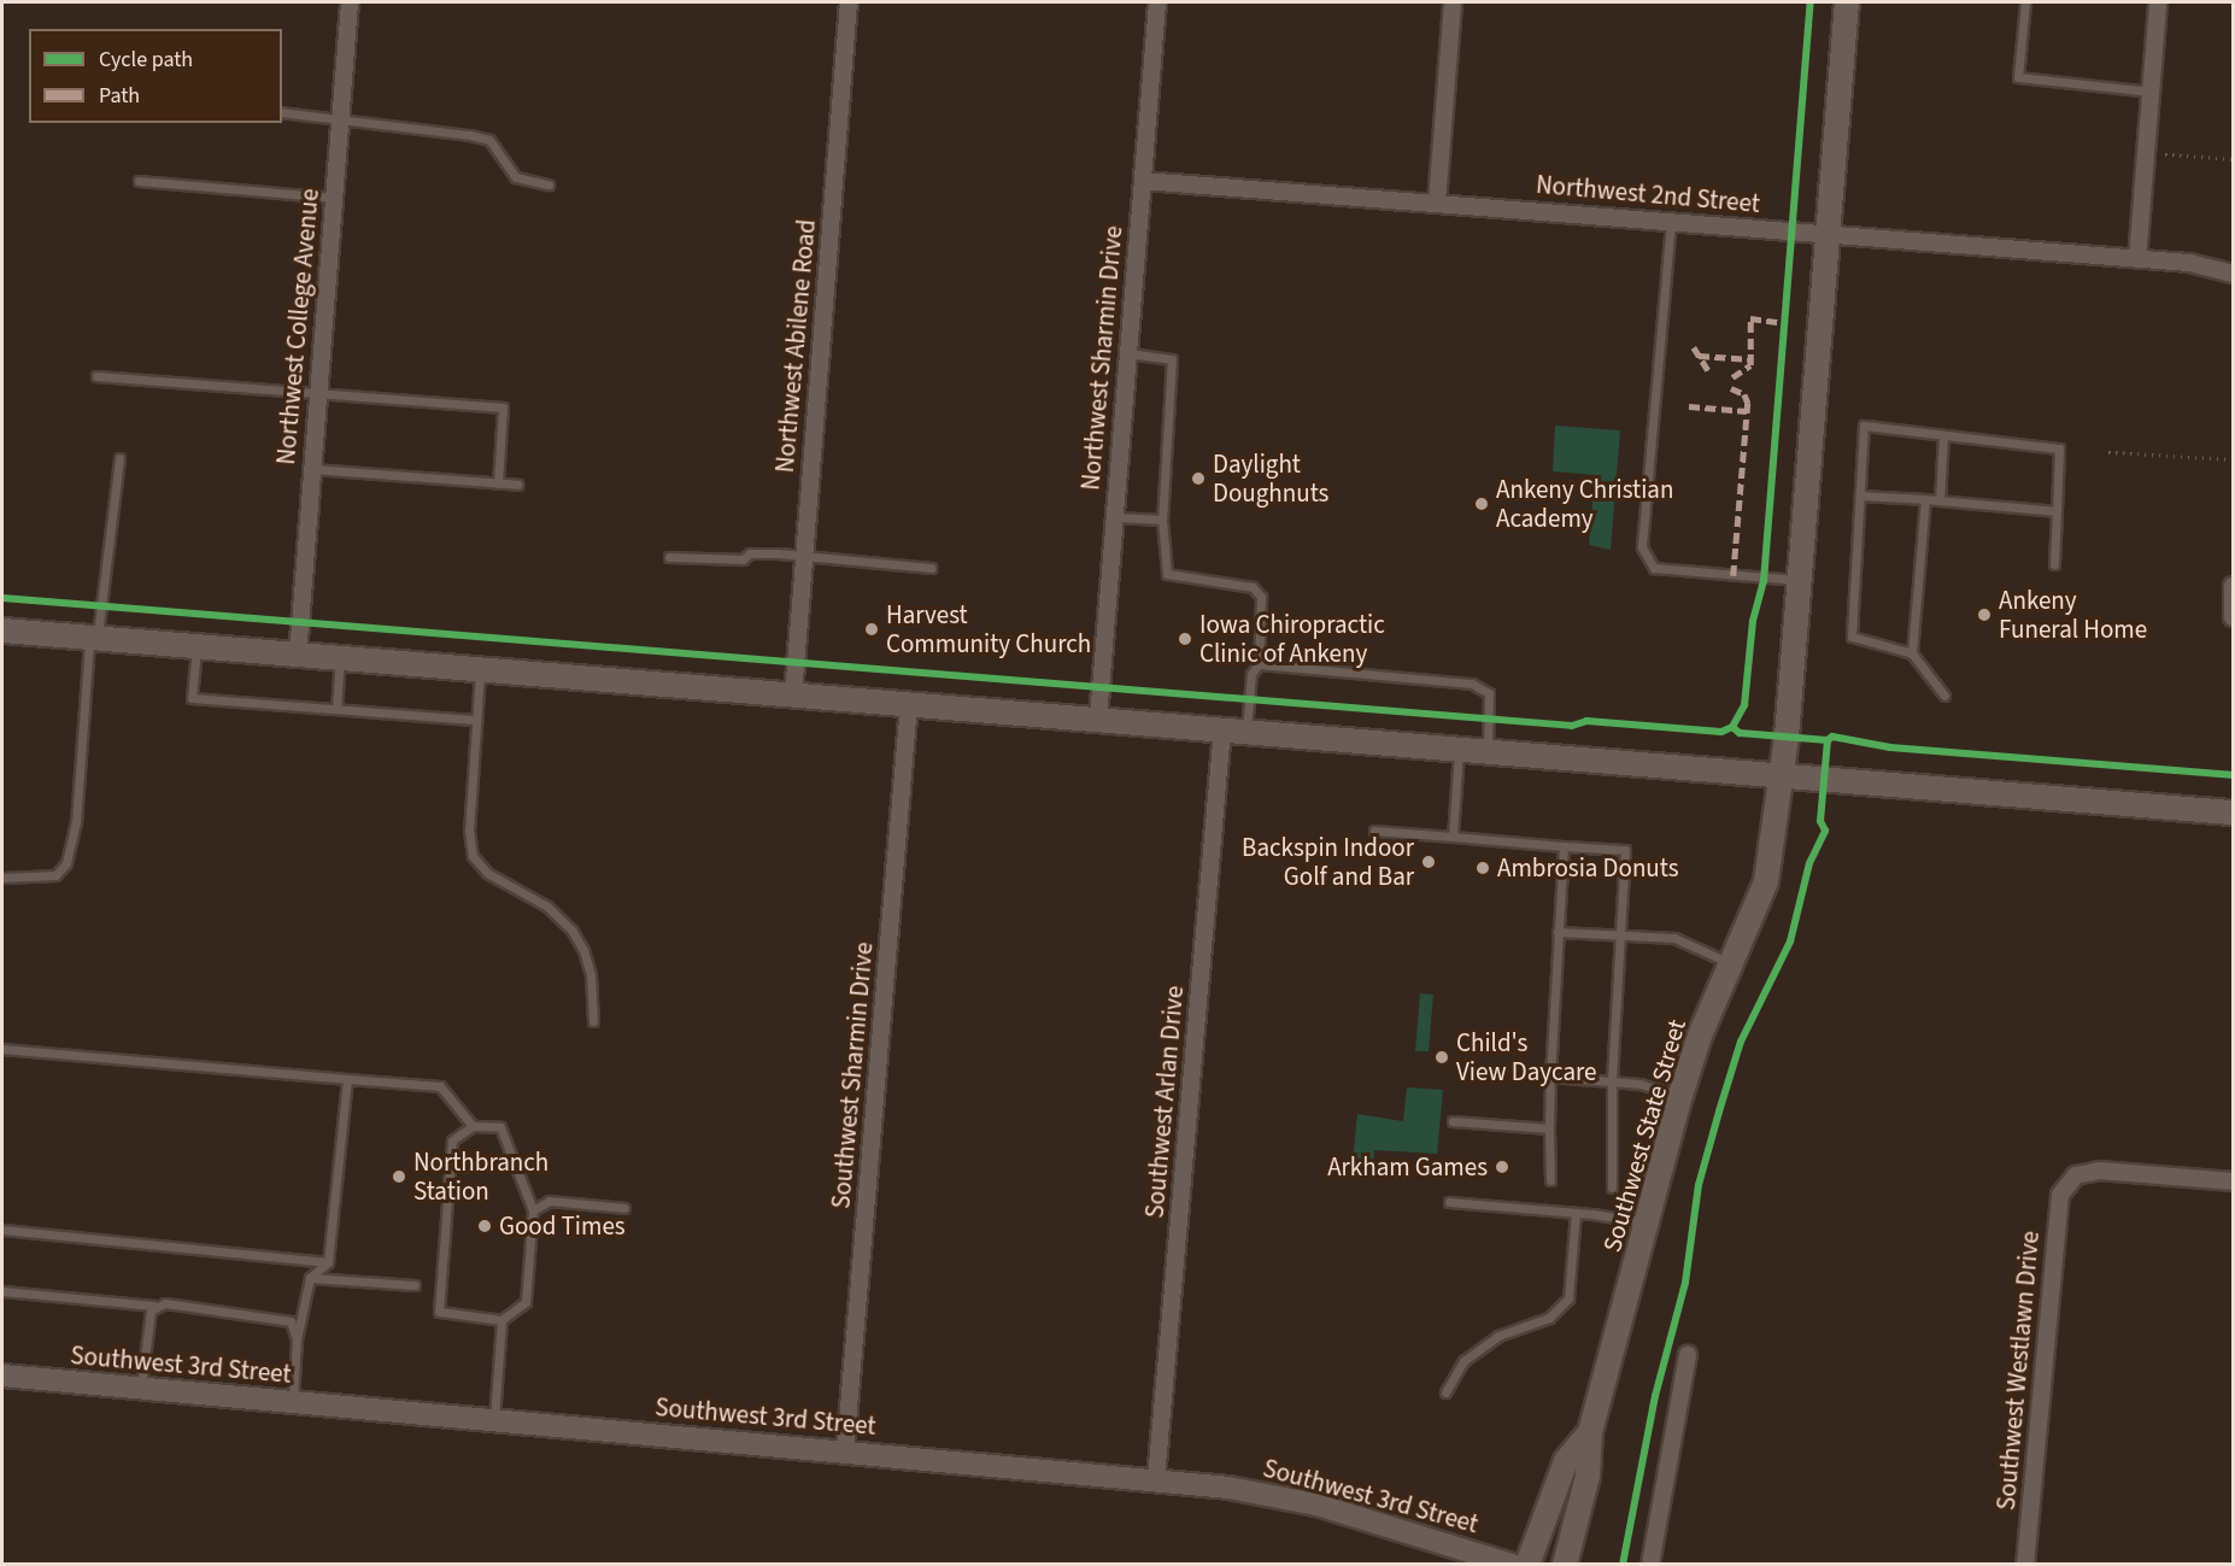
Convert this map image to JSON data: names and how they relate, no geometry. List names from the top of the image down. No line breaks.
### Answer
{"streets":{"main road":["Southwest State Street"],"street":["Northwest 2nd Street","Northwest College Avenue","Northwest Abilene Road","Northwest Sharmin Drive","Southwest Sharmin Drive","Southwest Arlan Drive","Southwest 3rd Street","Southwest Westlawn Drive"]},"crossings":[["Northwest 2nd Street","Northwest Sharmin Drive"],["Northwest 2nd Street","Southwest State Street"],["Southwest Sharmin Drive","Southwest 3rd Street"],["Southwest Arlan Drive","Southwest 3rd Street"]],"places":["Daylight Doughnuts","Ankeny Christian Academy","Ankeny Funeral Home","Harvest Community Church","Iowa Chiropractic Clinic of Ankeny","Backspin Indoor Golf and Bar","Ambrosia Donuts","Child's View Daycare","Arkham Games","Northbranch Station","Good Times"],"legend":["Cycle path","Path"]}
